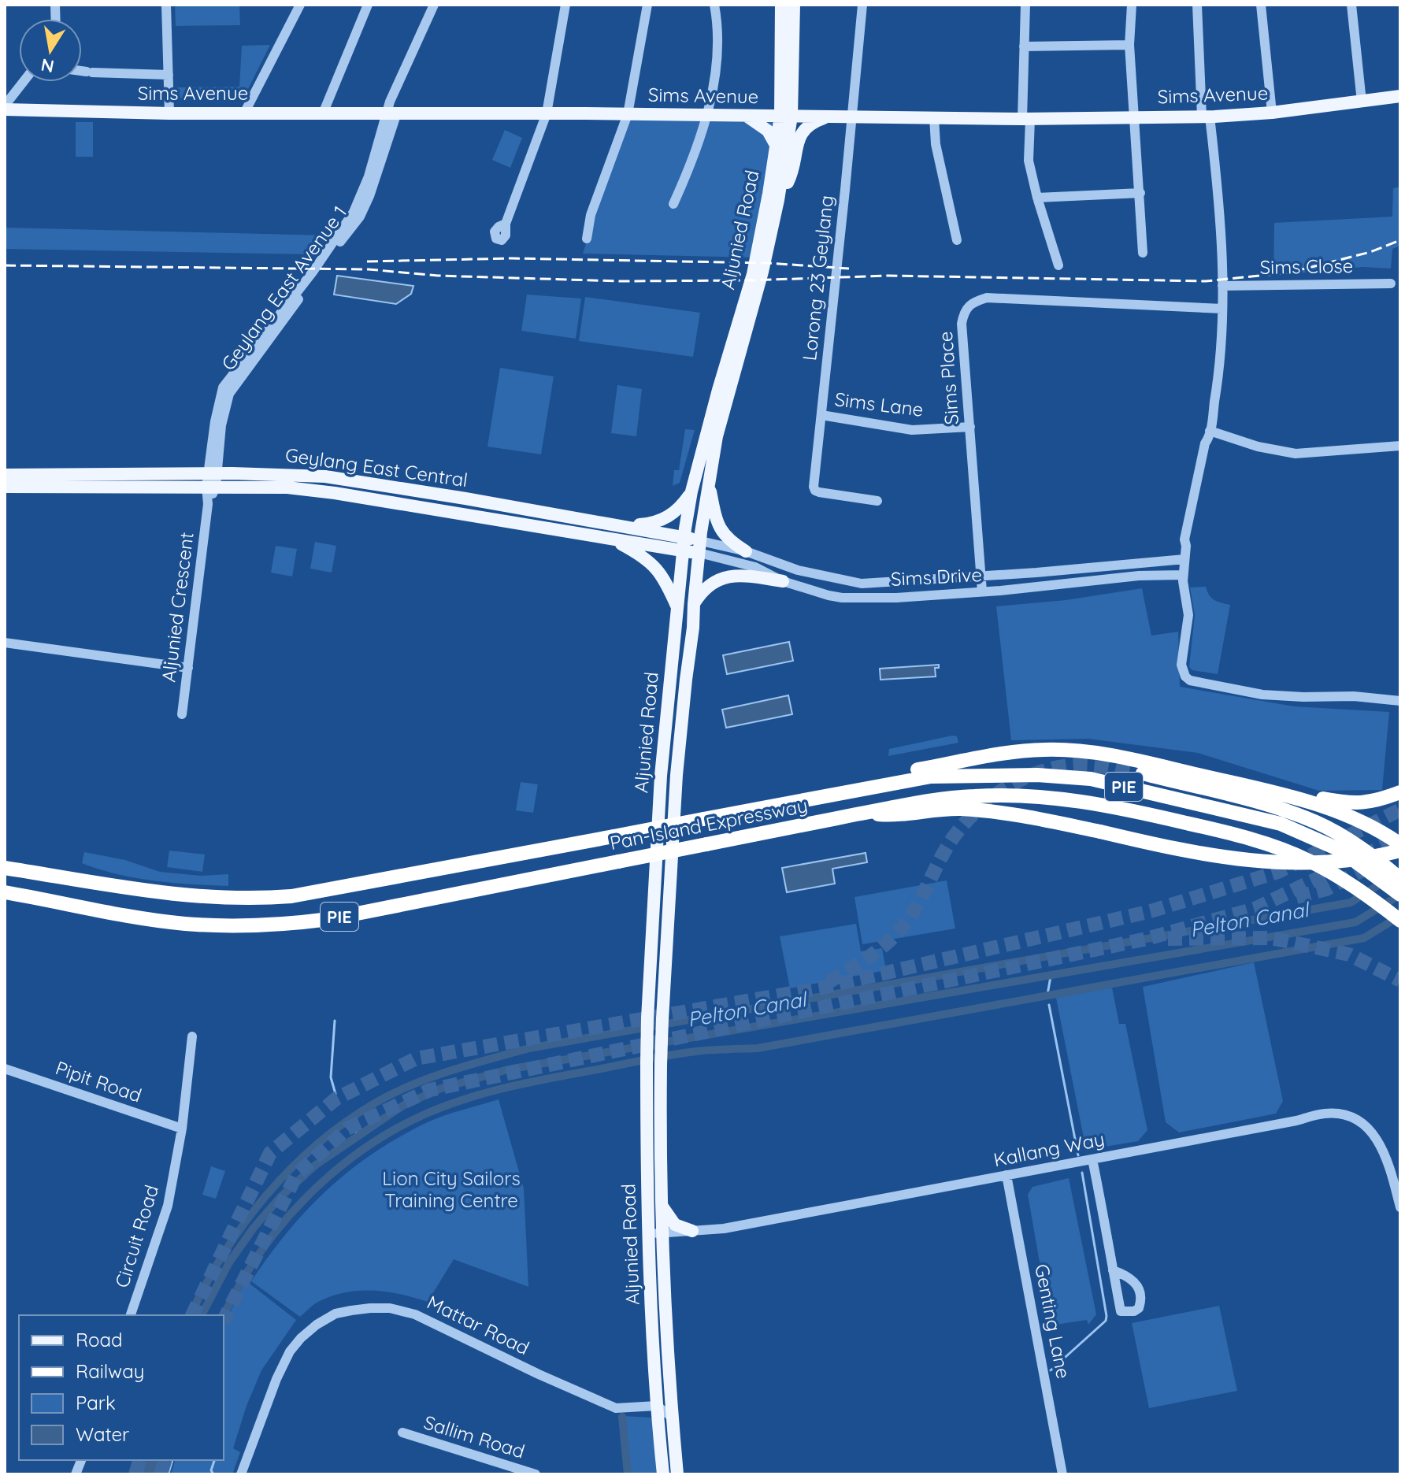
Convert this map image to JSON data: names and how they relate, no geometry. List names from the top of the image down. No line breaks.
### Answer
{"streets":{"highway":["PIE","Pan-Island Expressway"],"main road":["Sims Avenue","Aljunied Road","Geylang East Central"],"street":["Sims Close","Lorong 23 Geylang","Geylang East Avenue 1","Sims Place","Sims Lane","Sims Drive","Aljunied Crescent","Pipit Road","Kallang Way","Circuit Road","Genting Lane","Mattar Road","Sallim Road"]},"crossings":[["Sims Avenue","Aljunied Road"],["Sims Avenue","Lorong 23 Geylang"],["Sims Avenue","Geylang East Avenue 1"],["Aljunied Road","Geylang East Central"],["Aljunied Road","Sims Drive"],["Aljunied Road","Kallang Way"],["Aljunied Road","Mattar Road"],["Lorong 23 Geylang","Sims Lane"],["Geylang East Avenue 1","Geylang East Central"],["Geylang East Avenue 1","Aljunied Crescent"],["Sims Place","Sims Lane"],["Sims Place","Sims Drive"],["Geylang East Central","Sims Drive"],["Geylang East Central","Aljunied Crescent"],["PIE","Pan-Island Expressway"],["Pipit Road","Circuit Road"],["Kallang Way","Genting Lane"]],"water":["Pelton Canal"],"parks":["Lion City Sailors Training Centre"],"legend":["Road","Railway","Park","Water"],"north":"bottom"}
